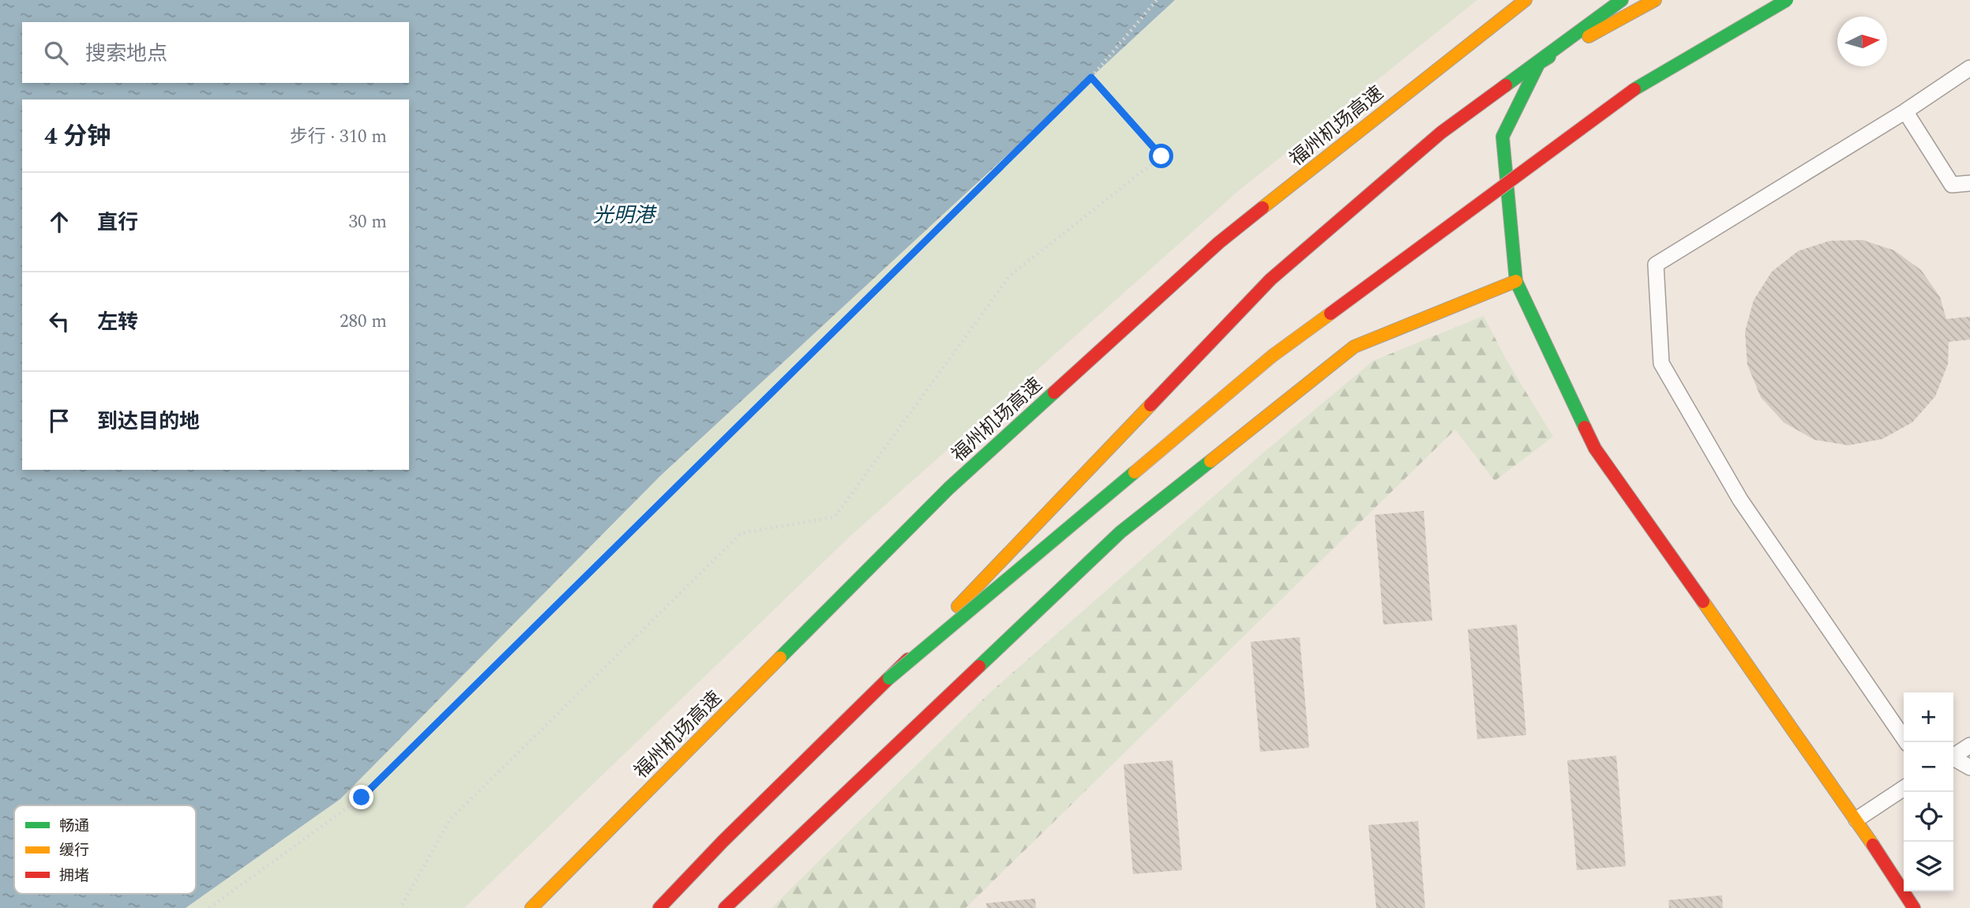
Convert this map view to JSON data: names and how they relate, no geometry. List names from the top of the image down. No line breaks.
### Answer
{"streets":{"main road":["福州机场高速"]},"water":["光明港"],"legend":["畅通","缓行","拥堵"],"north":"right","page":{"search":"搜索地点","heading":["4 分钟","步行 · 310 m"],"list":[["直行","30 m"],["左转","280 m"],"到达目的地"],"map_buttons":["+","−"]}}
